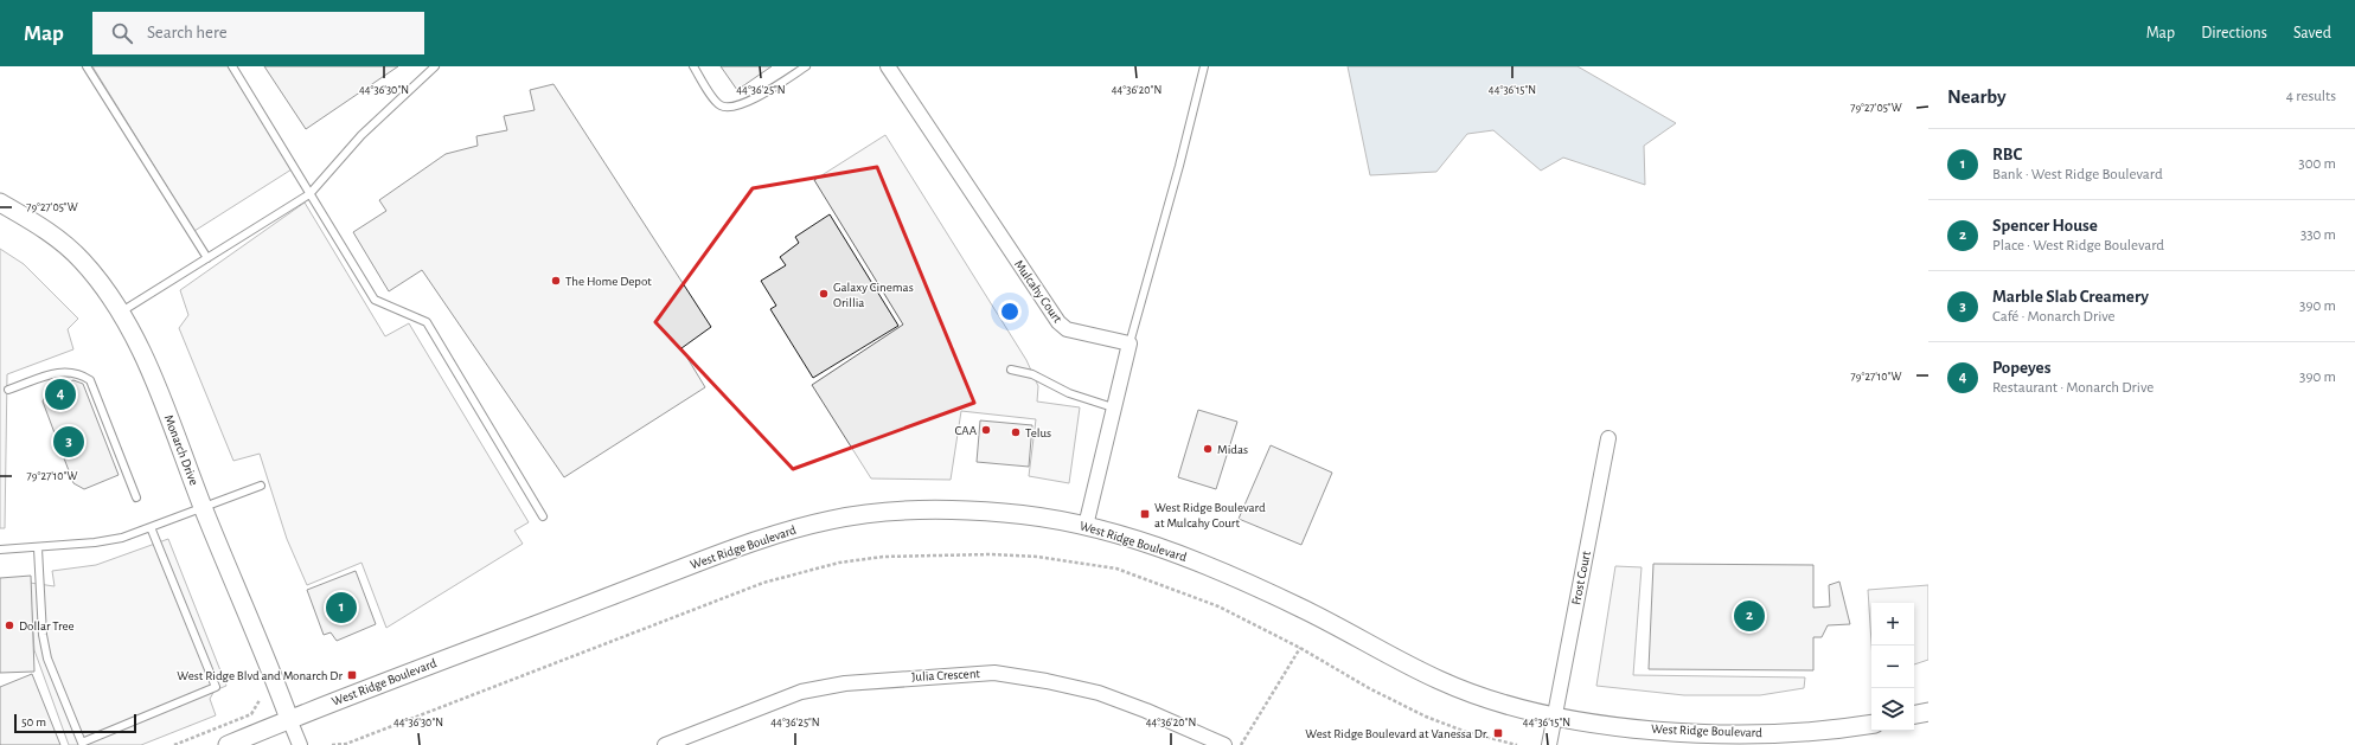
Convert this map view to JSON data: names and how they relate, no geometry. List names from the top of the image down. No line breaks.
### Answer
{"streets":{"street":["Mulcahy Court","Monarch Drive","West Ridge Boulevard","Frost Court","Julia Crescent"]},"crossings":[["Monarch Drive","West Ridge Boulevard"],["West Ridge Boulevard","Frost Court"]],"places":{"other":["The Home Depot","Galaxy Cinemas Orillia","CAA","Telus","Midas","Dollar Tree"],"transit":["West Ridge Boulevard at Mulcahy Court","West Ridge Blvd and Monarch Dr","West Ridge Boulevard at Vanessa Dr."]},"scale_bar":"50 m","page":{"header":"Map","search":"Search here","nav":["Map","Directions","Saved"],"heading":["Nearby","4 results"],"list":[{"mark":"1","name":"RBC","note":"Bank · West Ridge Boulevard","value":"300 m"},{"mark":"2","name":"Spencer House","note":"Place · West Ridge Boulevard","value":"330 m"},{"mark":"3","name":"Marble Slab Creamery","note":"Café · Monarch Drive","value":"390 m"},{"mark":"4","name":"Popeyes","note":"Restaurant · Monarch Drive","value":"390 m"}],"pins":["4","3","1","2"],"map_buttons":["+","−"],"scale":"50 m"},"coordinates":["44°36'30\"N","44°36'25\"N","44°36'20\"N","44°36'15\"N","79°27'05\"W","79°27'10\"W"]}
